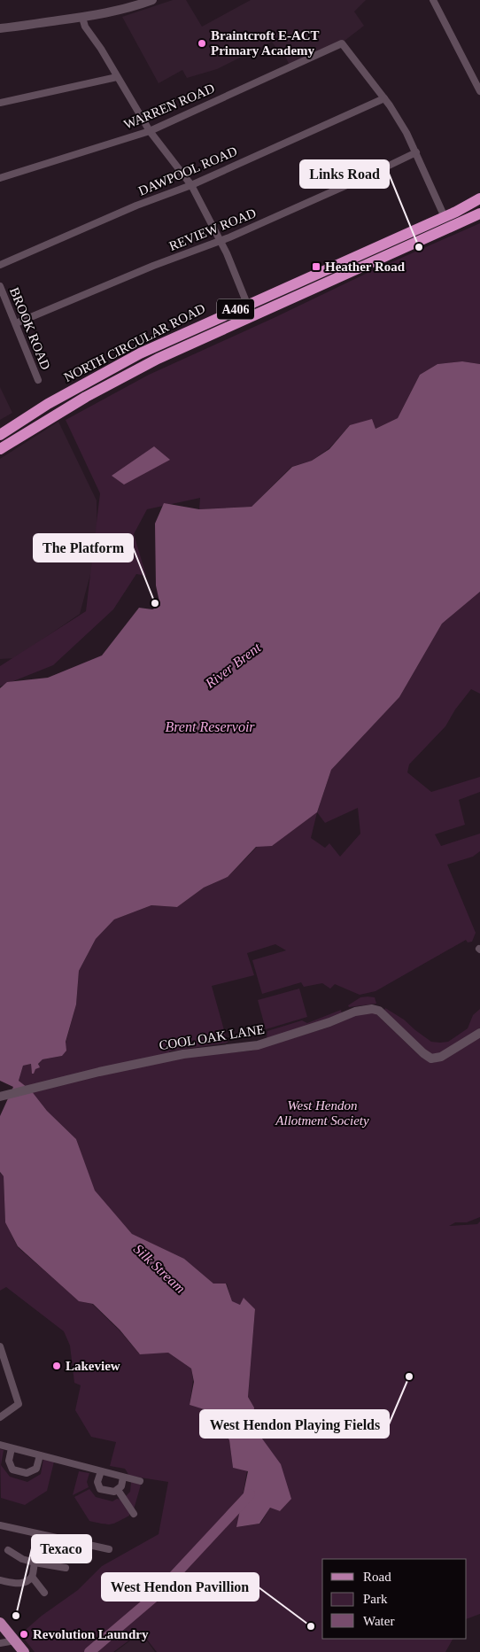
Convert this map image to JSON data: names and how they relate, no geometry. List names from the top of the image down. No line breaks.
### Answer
{"streets":{"highway":["A406","NORTH CIRCULAR ROAD"],"street":["WARREN ROAD","DAWPOOL ROAD","REVIEW ROAD","BROOK ROAD","COOL OAK LANE"]},"crossings":[["WARREN ROAD","DAWPOOL ROAD"],["REVIEW ROAD","BROOK ROAD"]],"water":["River Brent","Brent Reservoir","Silk Stream"],"parks":["West Hendon Allotment Society"],"places":{"other":["Braintcroft E-ACT Primary Academy","Links Road","The Platform","Lakeview","West Hendon Playing Fields","Texaco","West Hendon Pavillion","Revolution Laundry"],"transit":["Heather Road"]},"legend":["Road","Park","Water"]}
